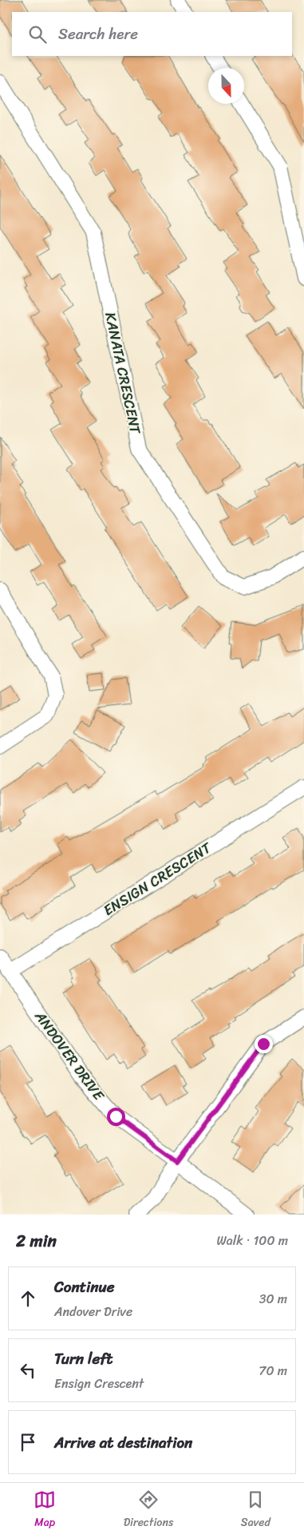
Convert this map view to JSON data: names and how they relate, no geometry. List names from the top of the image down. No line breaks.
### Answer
{"streets":{"street":["KANATA CRESCENT","ENSIGN CRESCENT","ANDOVER DRIVE"]},"crossings":[["ENSIGN CRESCENT","ANDOVER DRIVE"]],"north":"bottom","page":{"search":"Search here","heading":["2 min","Walk · 100 m"],"list":[["Continue","Andover Drive","30 m"],["Turn left","Ensign Crescent","70 m"],"Arrive at destination"],"nav":["Map","Directions","Saved"]}}
